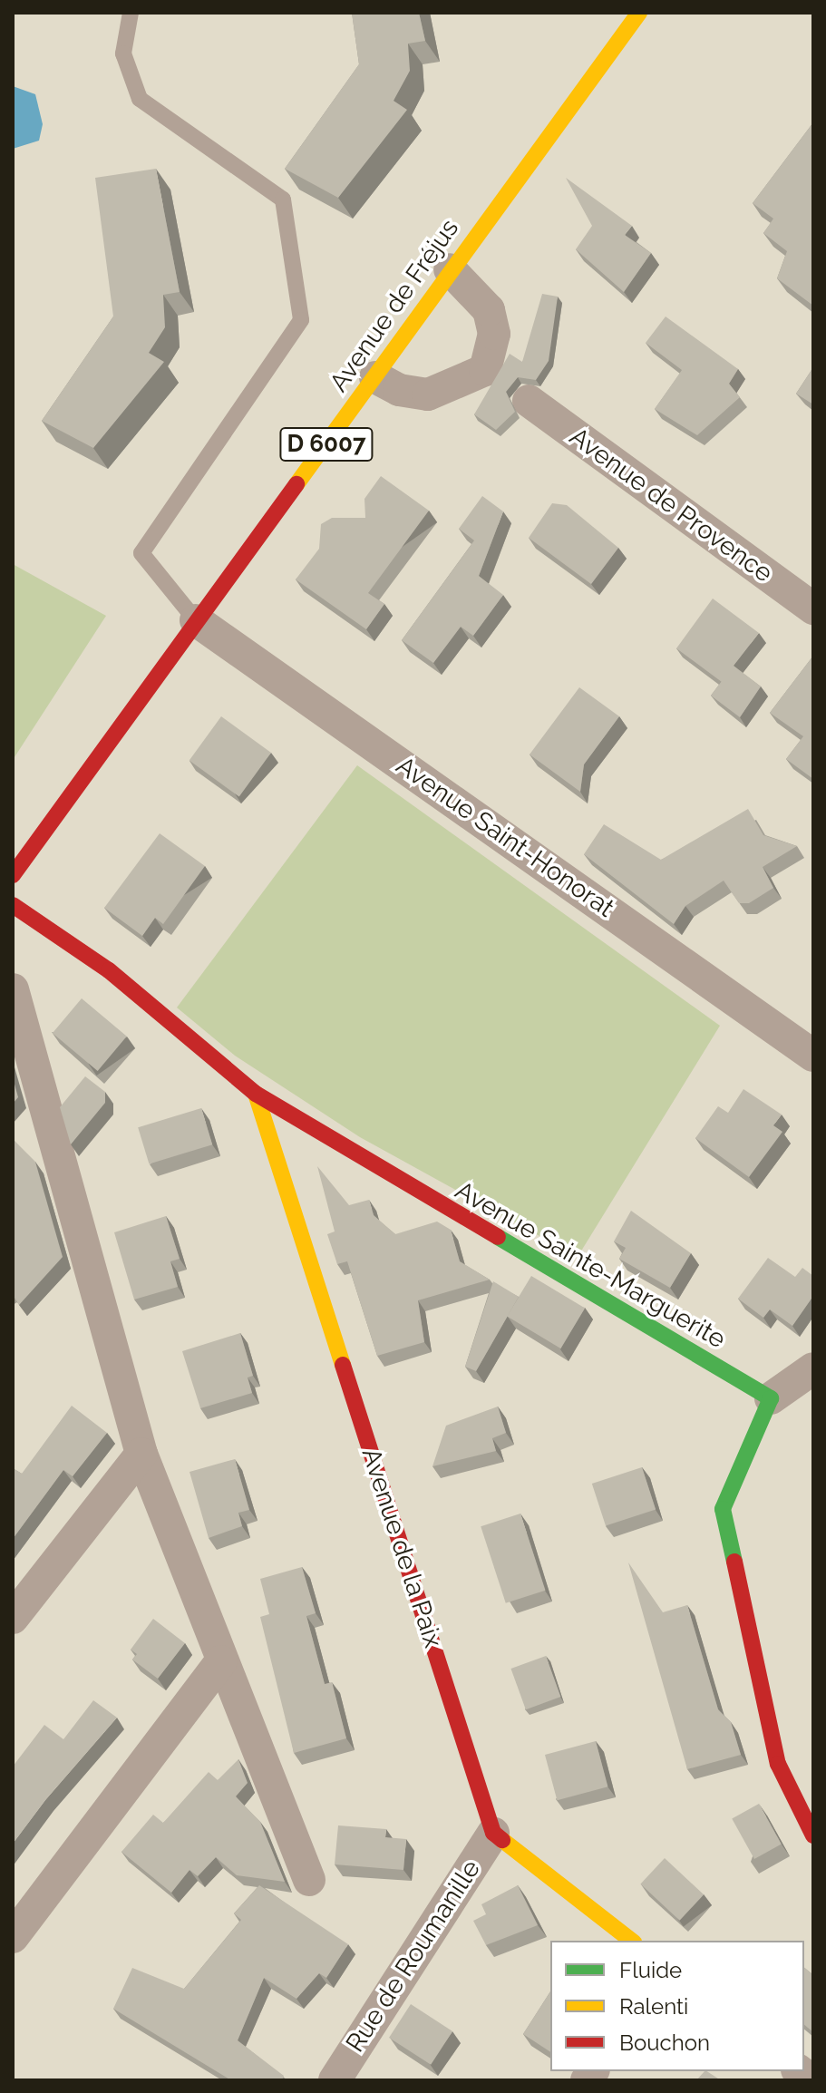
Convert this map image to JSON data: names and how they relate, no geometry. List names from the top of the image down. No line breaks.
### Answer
{"streets":{"street":["Avenue de Fréjus","D 6007","Avenue de Provence","Avenue Saint-Honorat","Avenue Sainte-Marguerite","Avenue de la Paix","Rue de Roumanille"]},"crossings":[["Avenue de Fréjus","Avenue Saint-Honorat"],["Avenue Sainte-Marguerite","Avenue de la Paix"],["Avenue de la Paix","Rue de Roumanille"]],"legend":["Fluide","Ralenti","Bouchon"]}
